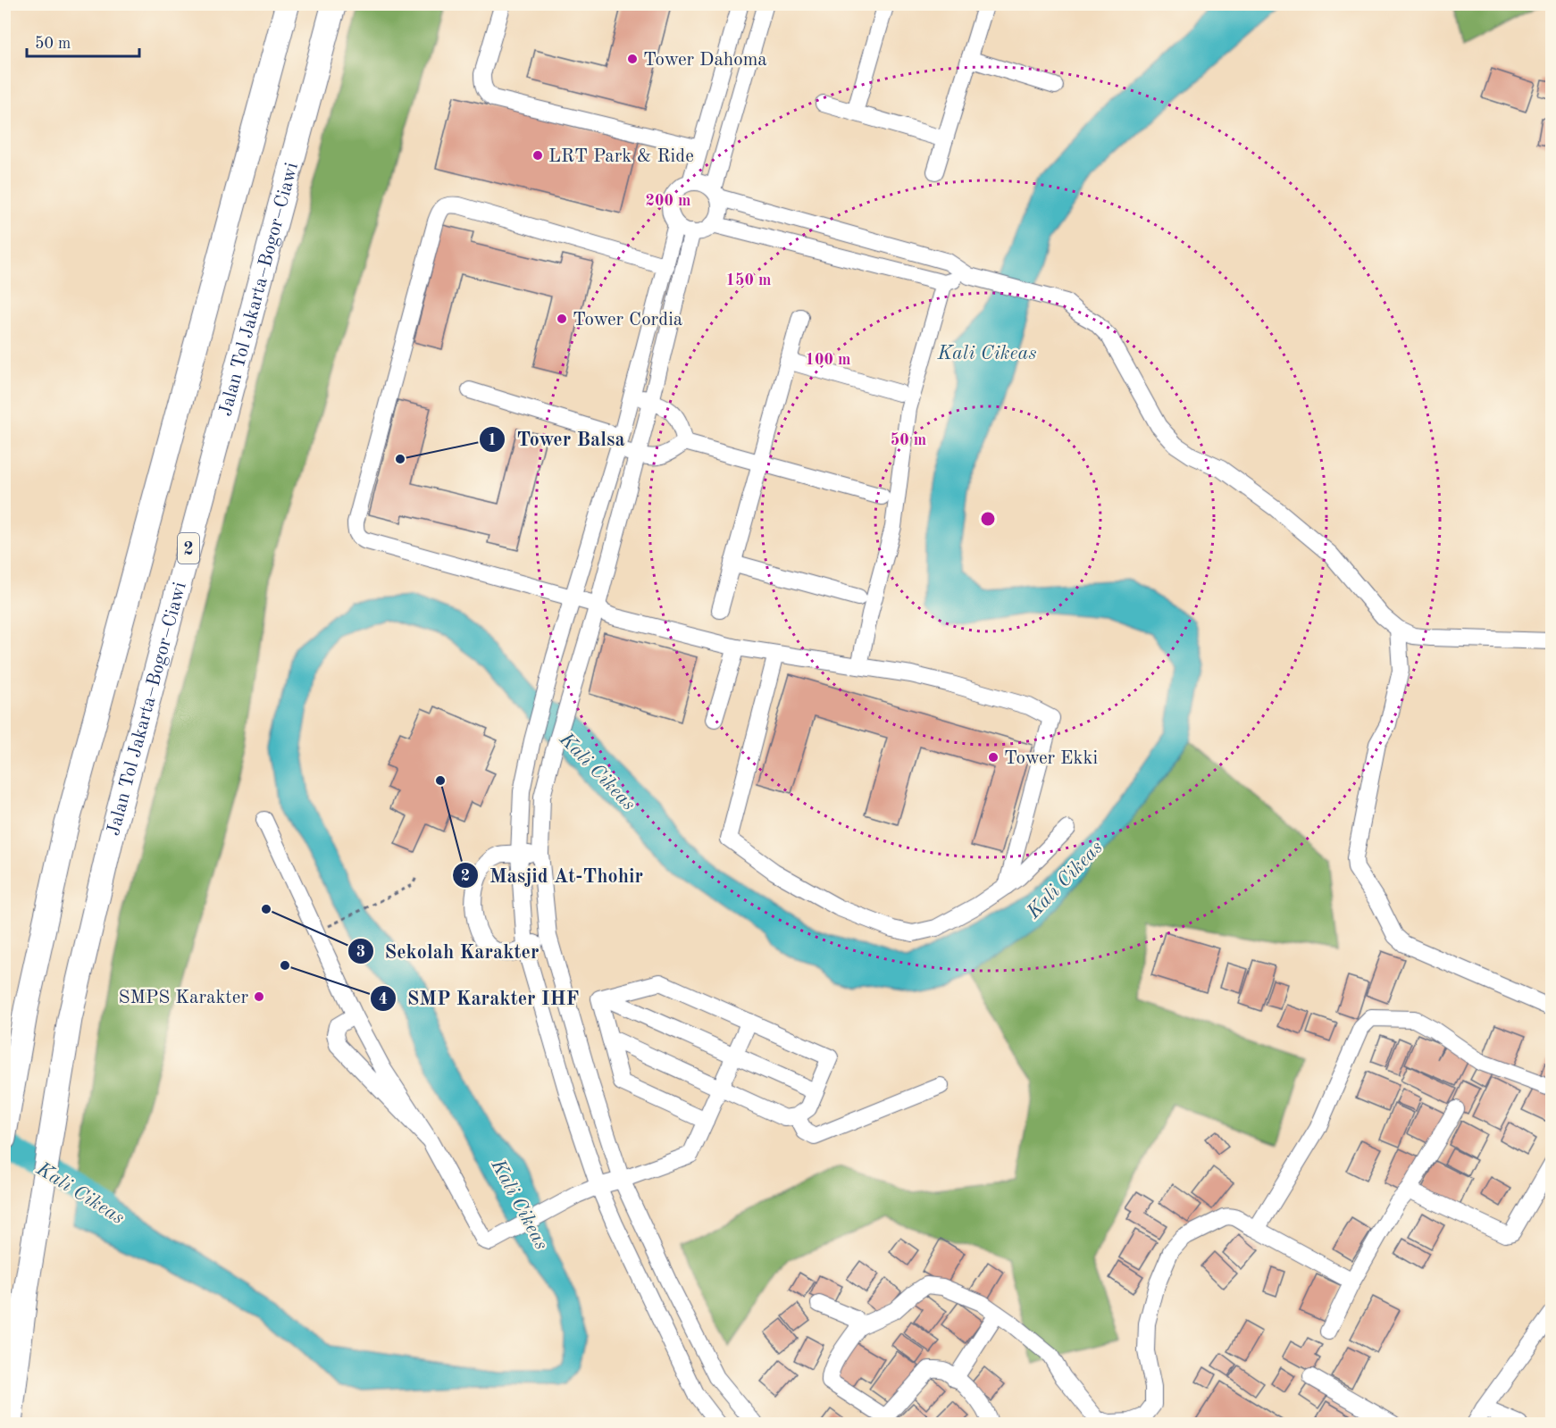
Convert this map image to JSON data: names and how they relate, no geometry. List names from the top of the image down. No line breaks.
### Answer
{"streets":{"highway":["Jalan Tol Jakarta–Bogor–Ciawi","2"]},"water":["Kali Cikeas"],"places":["Tower Dahoma","LRT Park & Ride","Tower Cordia","Tower Balsa","Tower Ekki","Masjid At-Thohir","Sekolah Karakter","SMP Karakter IHF","SMPS Karakter"],"scale_bar":"50 m","rings":["200 m","150 m","100 m","50 m"]}
